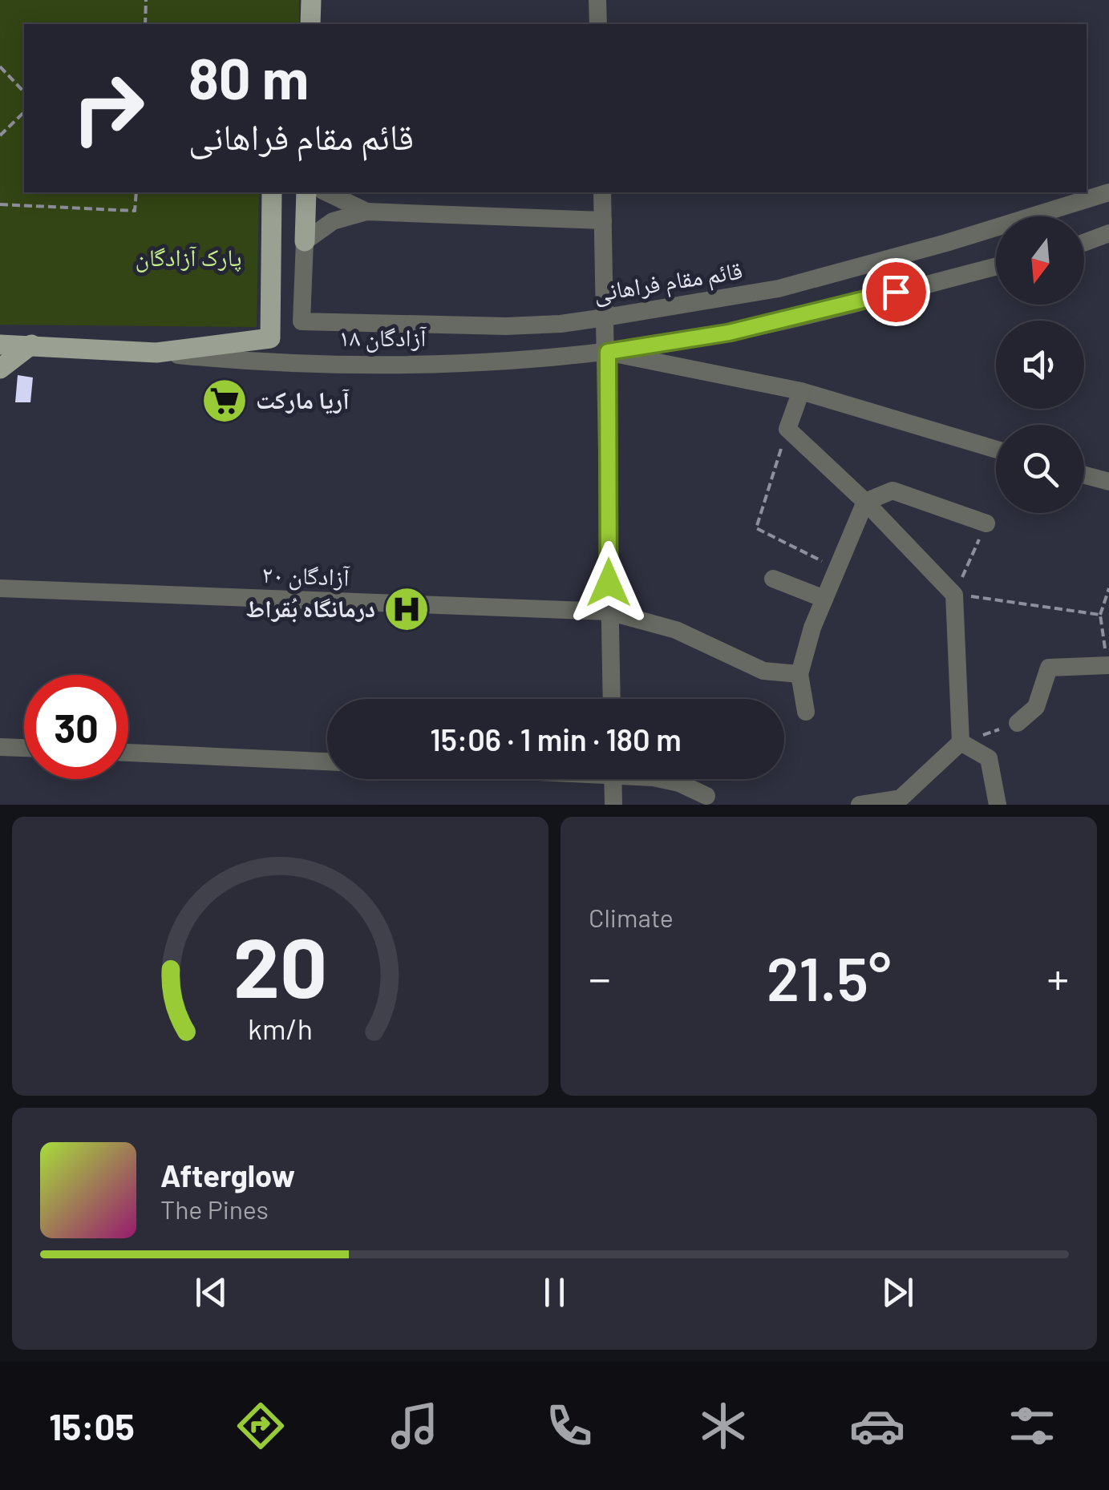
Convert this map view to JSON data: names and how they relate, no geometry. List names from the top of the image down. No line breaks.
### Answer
{"streets":{"street":["قائم مقام فراهانی","آزادگان ۱۸","آزادگان ۲۰"]},"parks":["پارک آزادگان"],"places":{"supermarket":["آریا مارکت"],"hospital":["درمانگاه بُقراط"]},"north":"bottom","page":{"turn":["80 m","قائم مقام فراهانی"],"limit":"30","trip":"15:06 · 1 min · 180 m","tile":"Climate","heat":["−","21.5°","+"],"song":["Afterglow","The Pines"],"tabs":"15:05","gauge":["20","km/h"]}}
